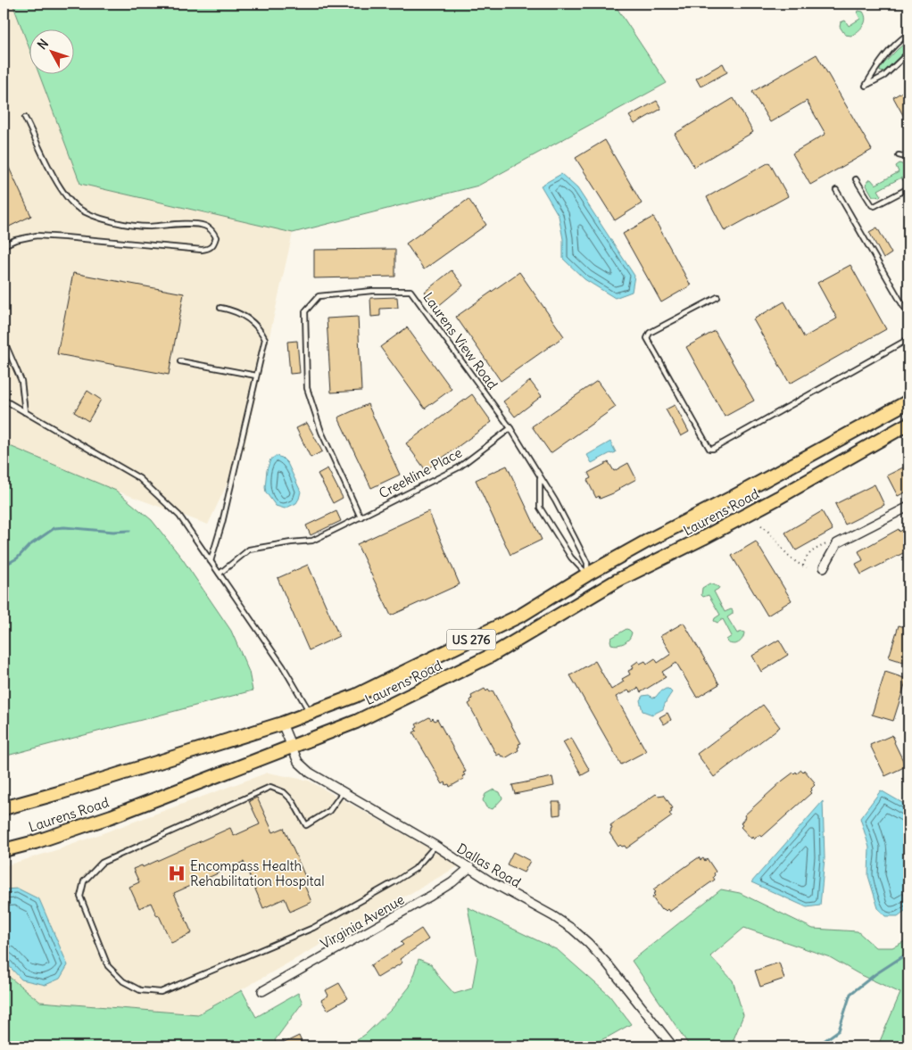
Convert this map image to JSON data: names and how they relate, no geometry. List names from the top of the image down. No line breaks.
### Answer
{"streets":{"main road":["Laurens Road","US 276"],"street":["Dallas Road","Virginia Avenue"],"lane":["Laurens View Road","Creekline Place"]},"crossings":[["Laurens View Road","Creekline Place"],["Laurens View Road","Laurens Road"],["Laurens Road","Dallas Road"],["Dallas Road","Virginia Avenue"]],"places":{"hospital":["Encompass Health Rehabilitation Hospital"]},"north":"top left"}
